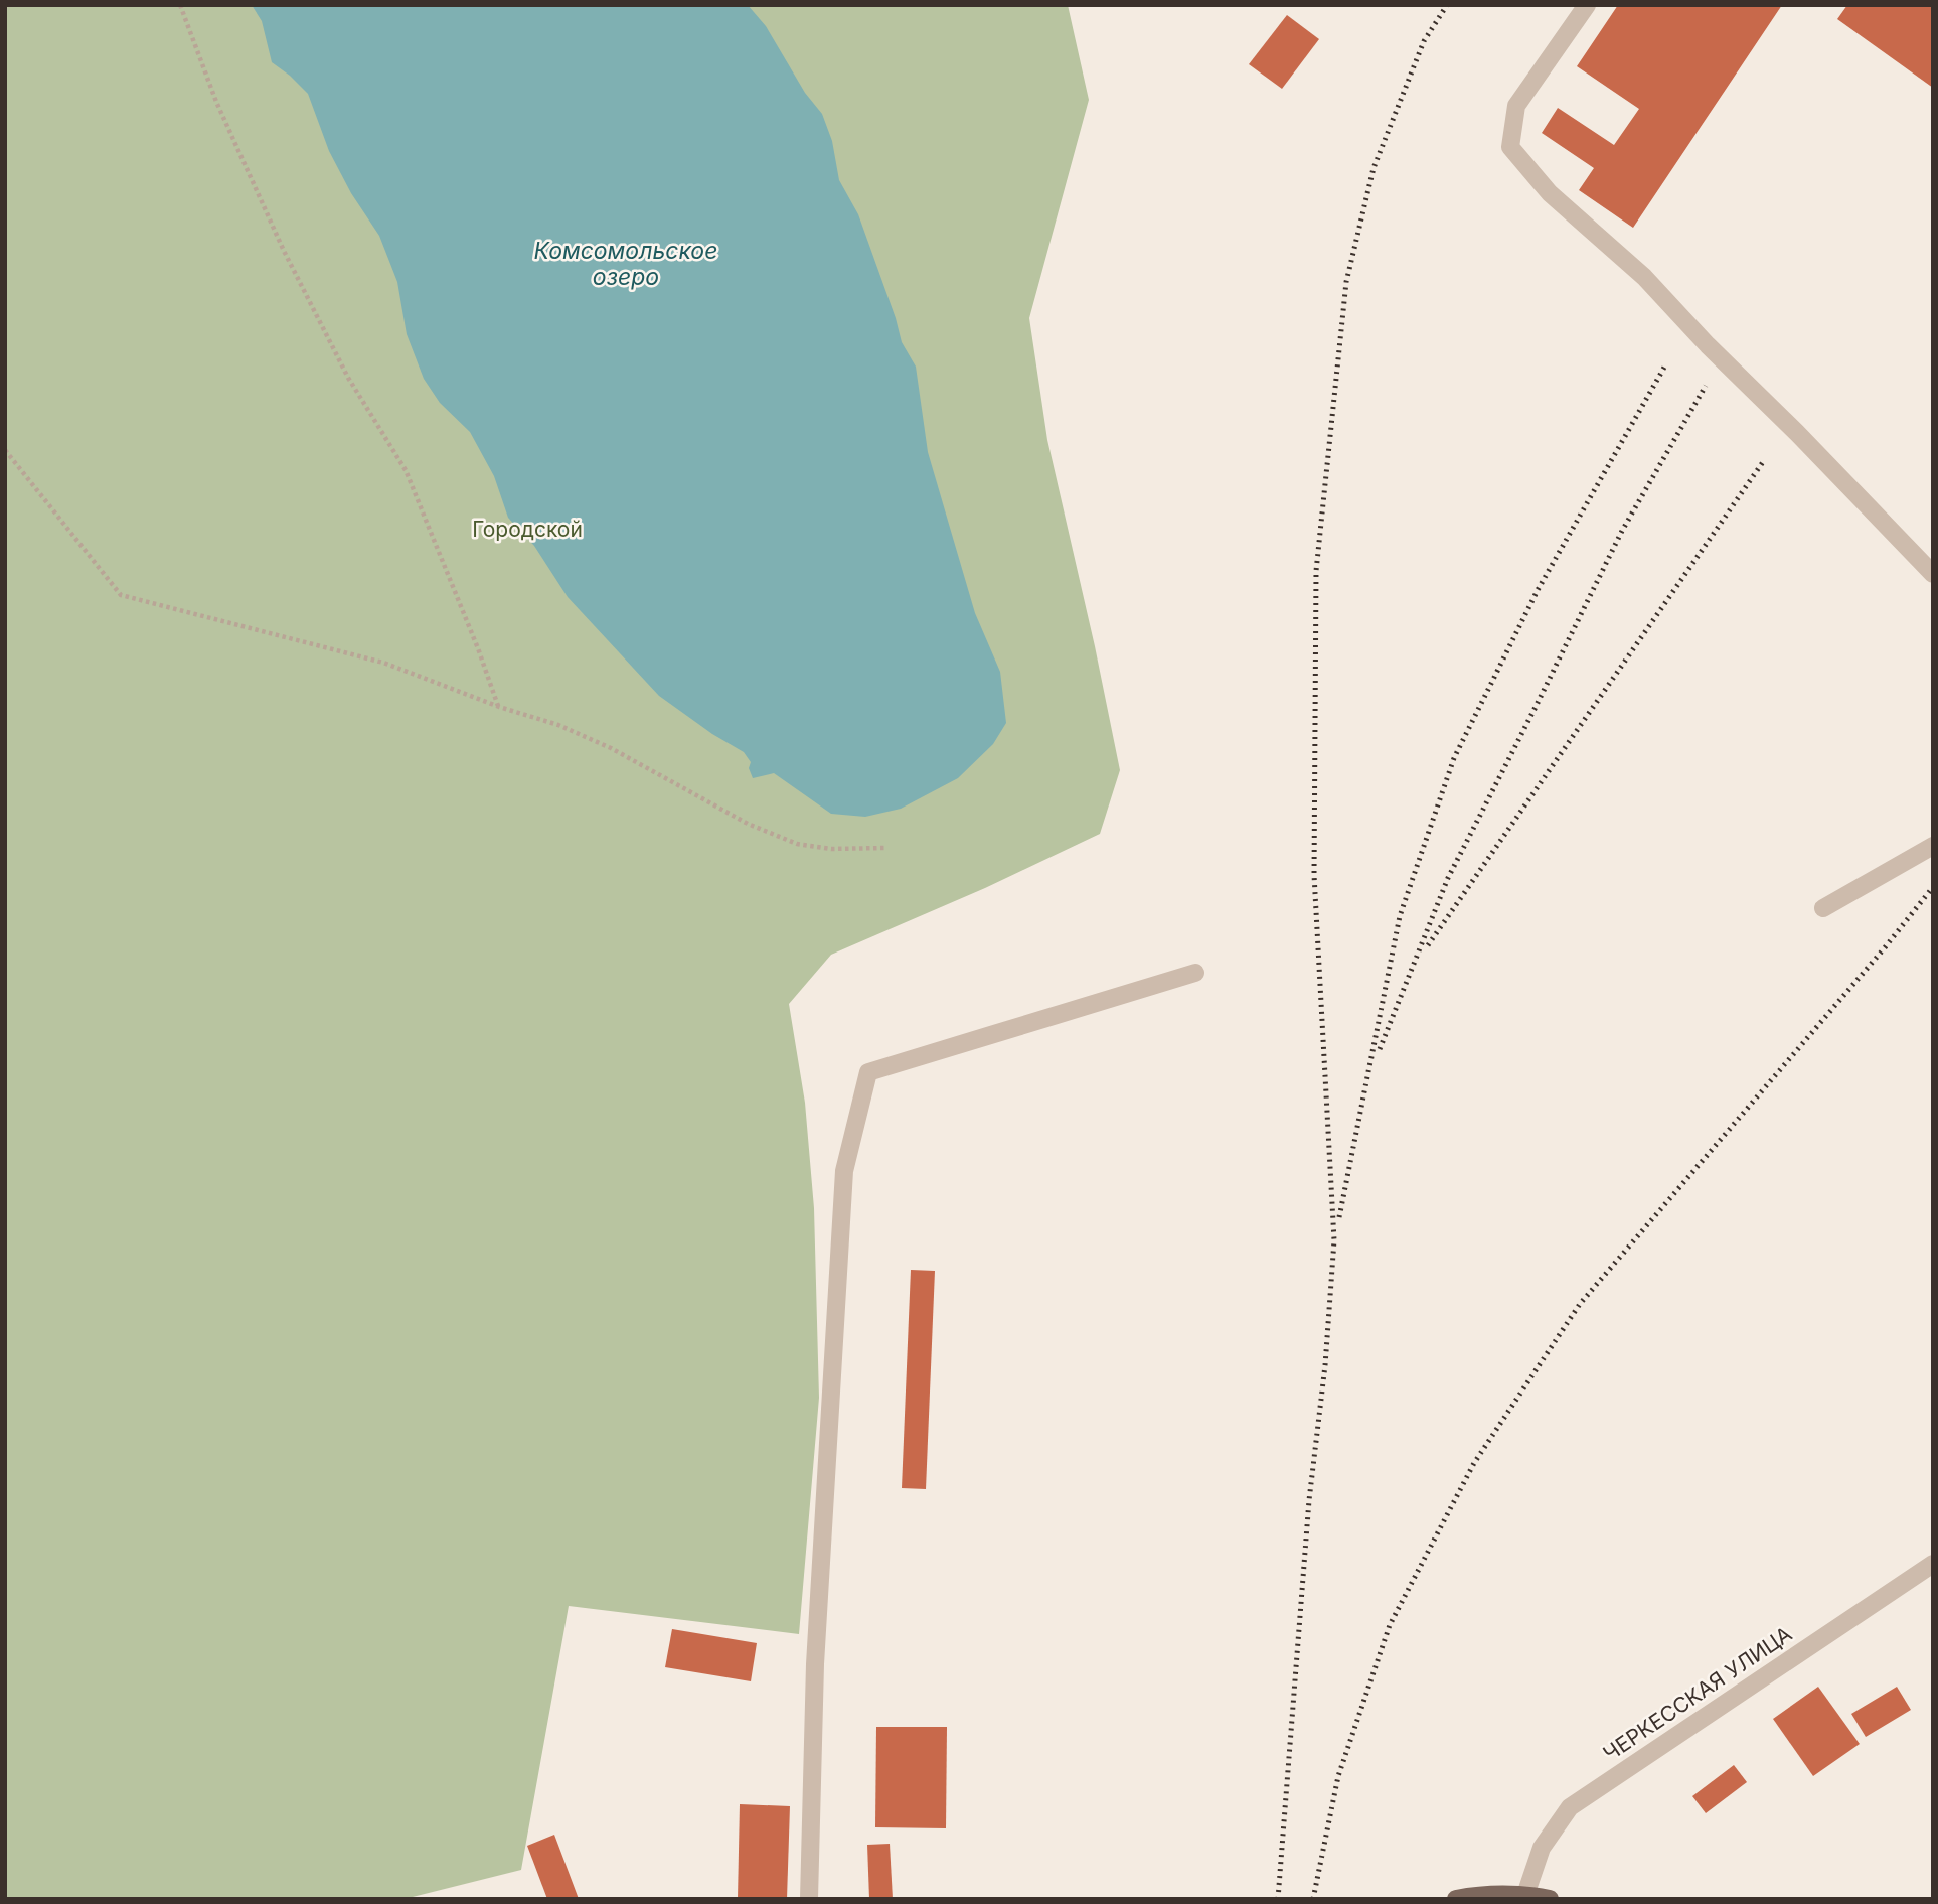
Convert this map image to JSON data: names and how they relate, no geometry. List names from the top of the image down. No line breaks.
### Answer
{"streets":{"street":["ЧЕРКЕССКАЯ УЛИЦА"]},"water":["Комсомольское озеро"],"parks":["Городской"]}
